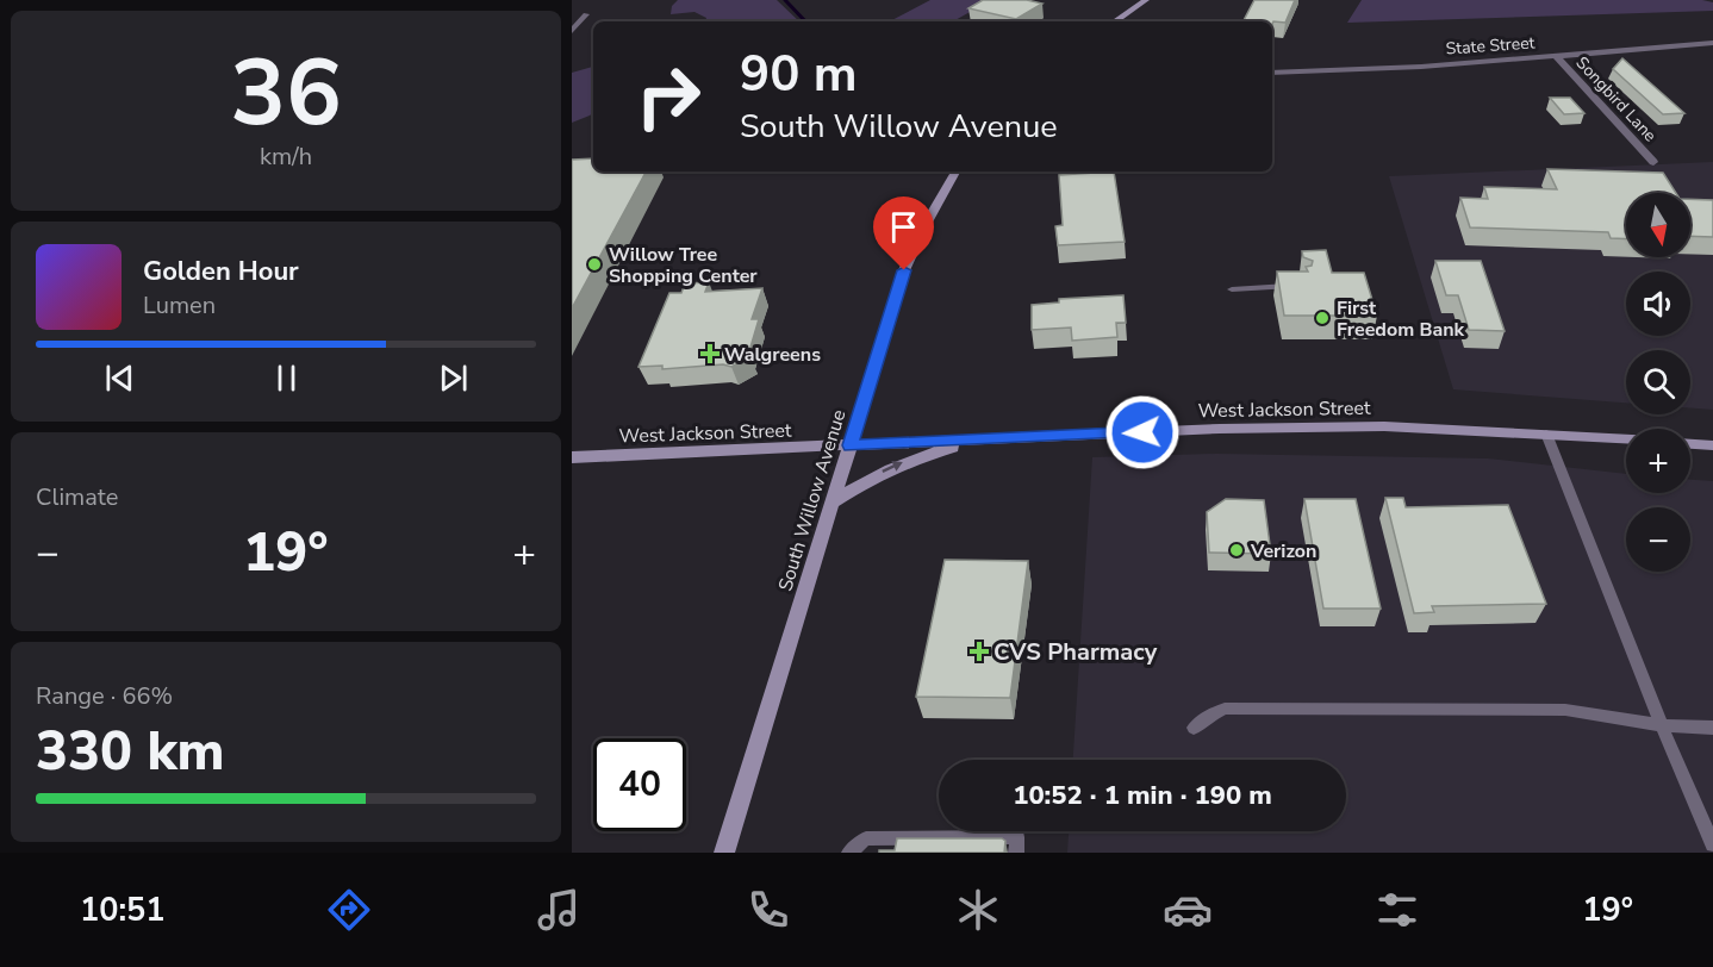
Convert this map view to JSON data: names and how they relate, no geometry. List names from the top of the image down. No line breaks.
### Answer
{"streets":{"street":["State Street","Songbird Lane","West Jackson Street","South Willow Avenue"]},"crossings":[["State Street","Songbird Lane"],["West Jackson Street","South Willow Avenue"]],"places":{"other":["Willow Tree Shopping Center","First Freedom Bank","Verizon"],"health":["Walgreens","CVS Pharmacy"]},"north":"bottom","page":{"tile":[["36","km/h"],"Climate",["Range · 66%","330 km"]],"turn":["90 m","South Willow Avenue"],"map_buttons":["+","−"],"song":["Golden Hour","Lumen"],"heat":["−","19°","+"],"limit":"40","trip":"10:52 · 1 min · 190 m","tabs":["10:51","19°"]}}
